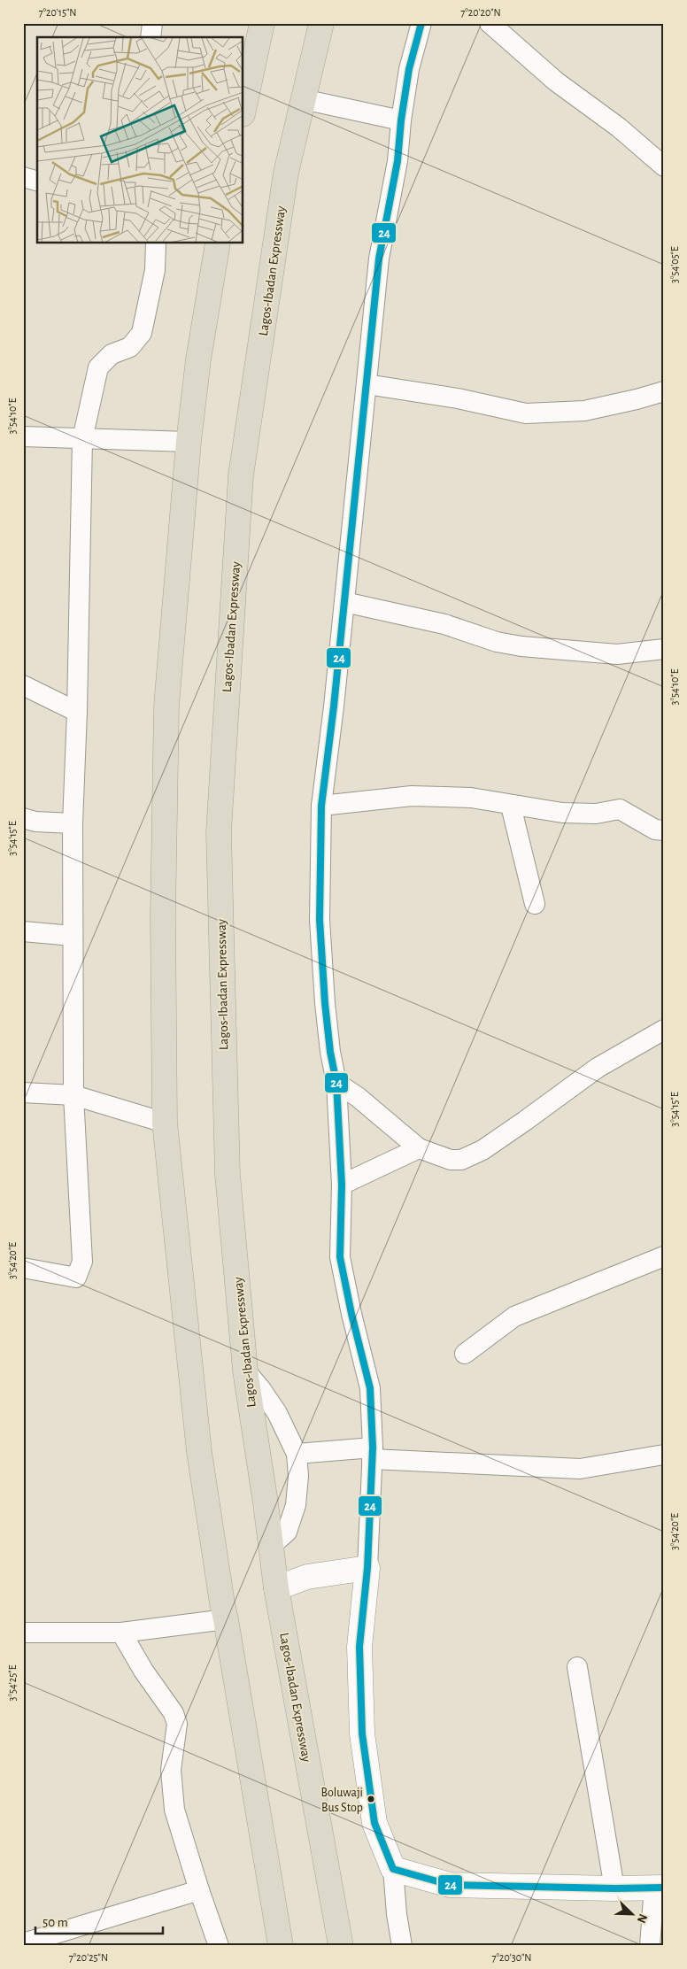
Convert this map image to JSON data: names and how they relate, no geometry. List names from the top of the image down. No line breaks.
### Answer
{"streets":{"highway":["Lagos-Ibadan Expressway"]},"places":["Boluwaji Bus Stop"],"lines":["transit line 24"],"scale_bar":"50 m","north":"bottom right","coordinates":["7°20'15\"N","7°20'20\"N","3°54'05\"E","3°54'10\"E","3°54'15\"E","3°54'20\"E","3°54'25\"E","7°20'25\"N","7°20'30\"N"]}
